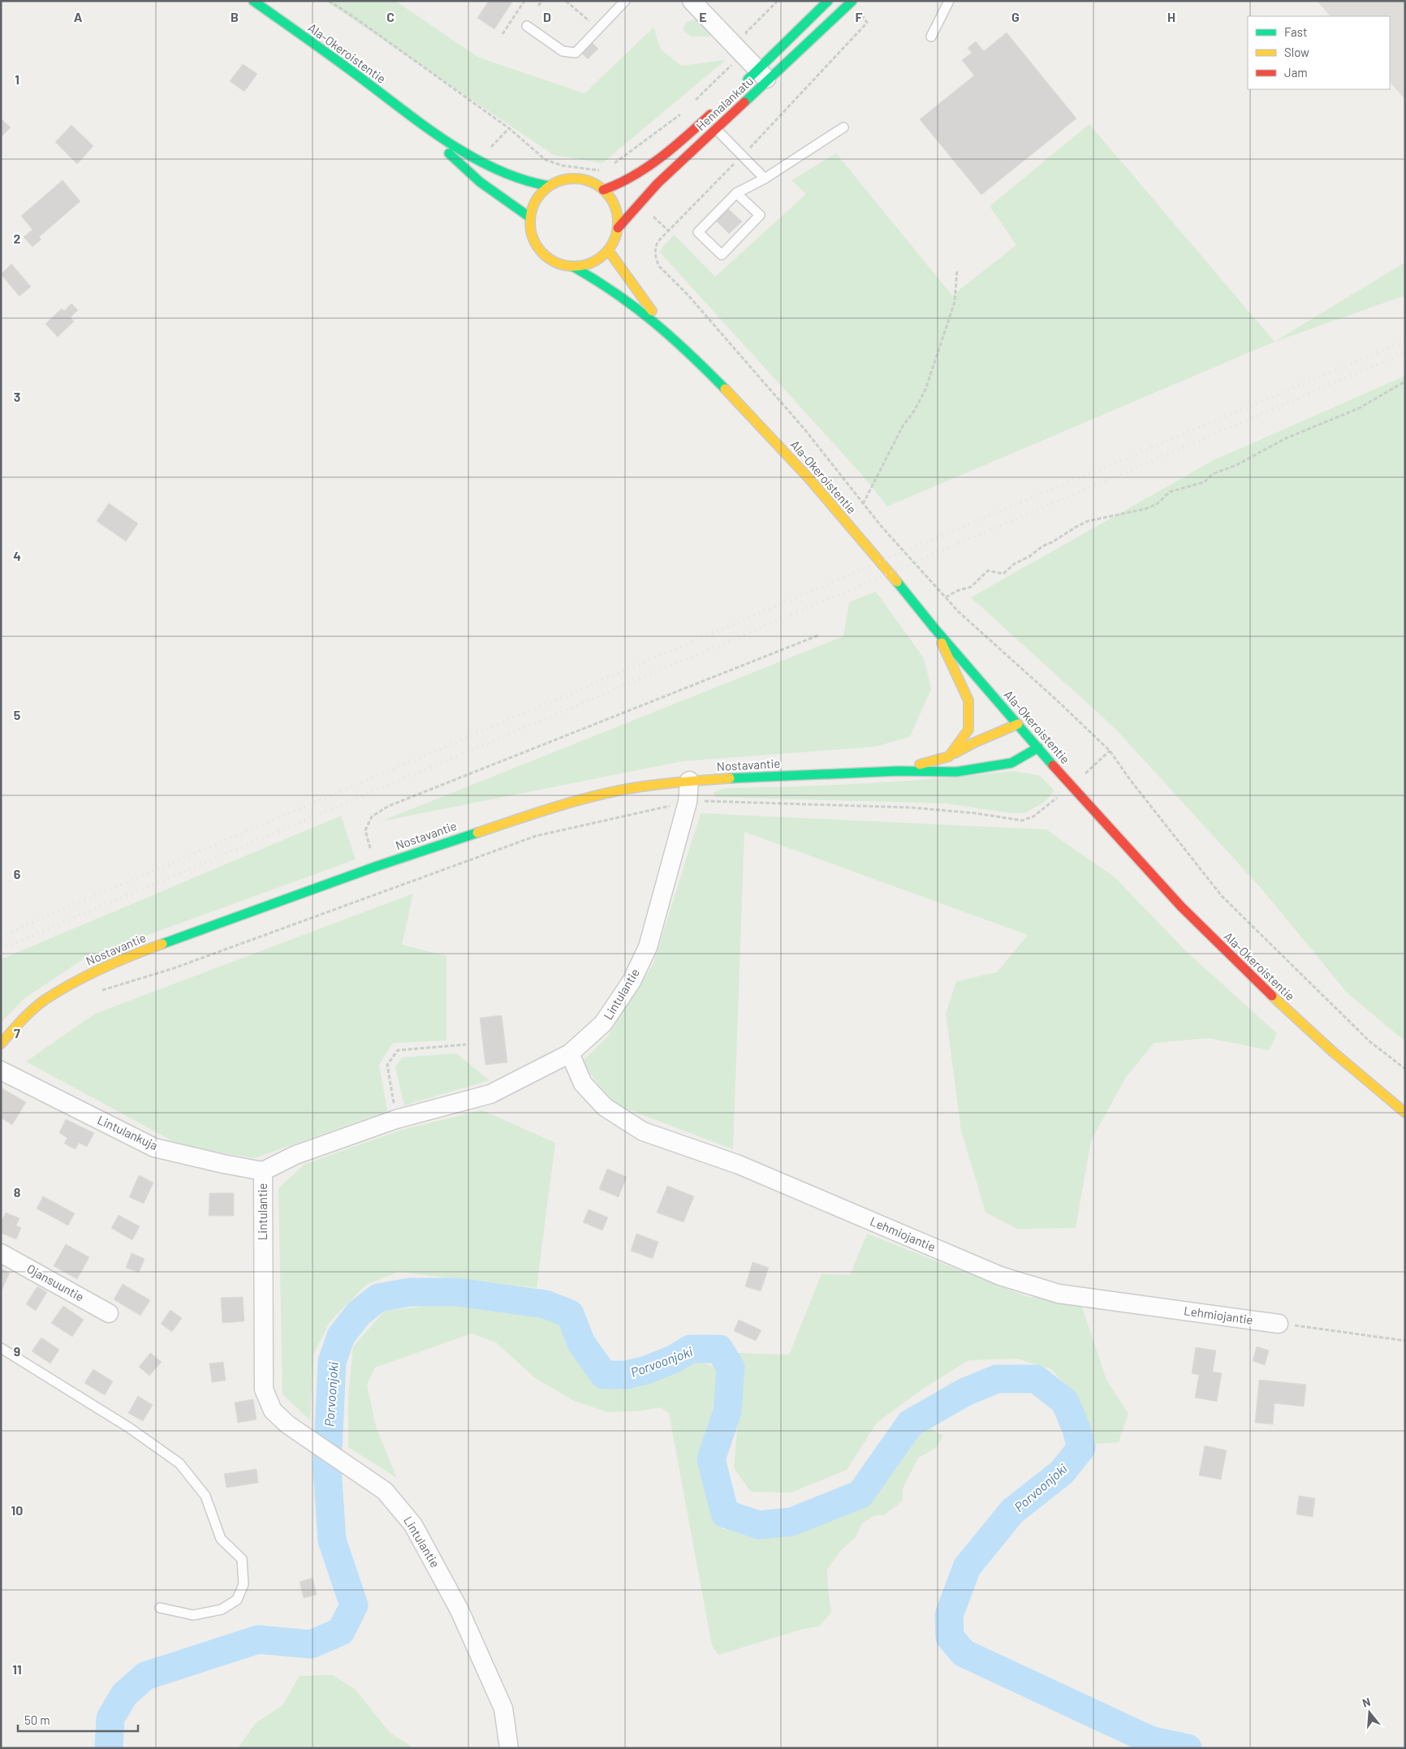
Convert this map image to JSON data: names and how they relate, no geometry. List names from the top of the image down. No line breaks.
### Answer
{"streets":{"main road":["Ala-Okeroistentie","Hennalankatu","Nostavantie"],"street":["Lintulantie","Lintulankuja","Lehmiojantie","Ojansuuntie"]},"crossings":[["Ala-Okeroistentie","Hennalankatu"],["Ala-Okeroistentie","Nostavantie"],["Nostavantie","Lintulantie"],["Lintulantie","Lintulankuja"],["Lintulantie","Lehmiojantie"]],"water":["Porvoonjoki"],"legend":["Fast","Slow","Jam"],"scale_bar":"50 m","north":"top","grid":{"columns":["A","B","C","D","E","F","G","H"],"rows":["1","2","3","4","5","6","7","8","9","10","11"]}}
